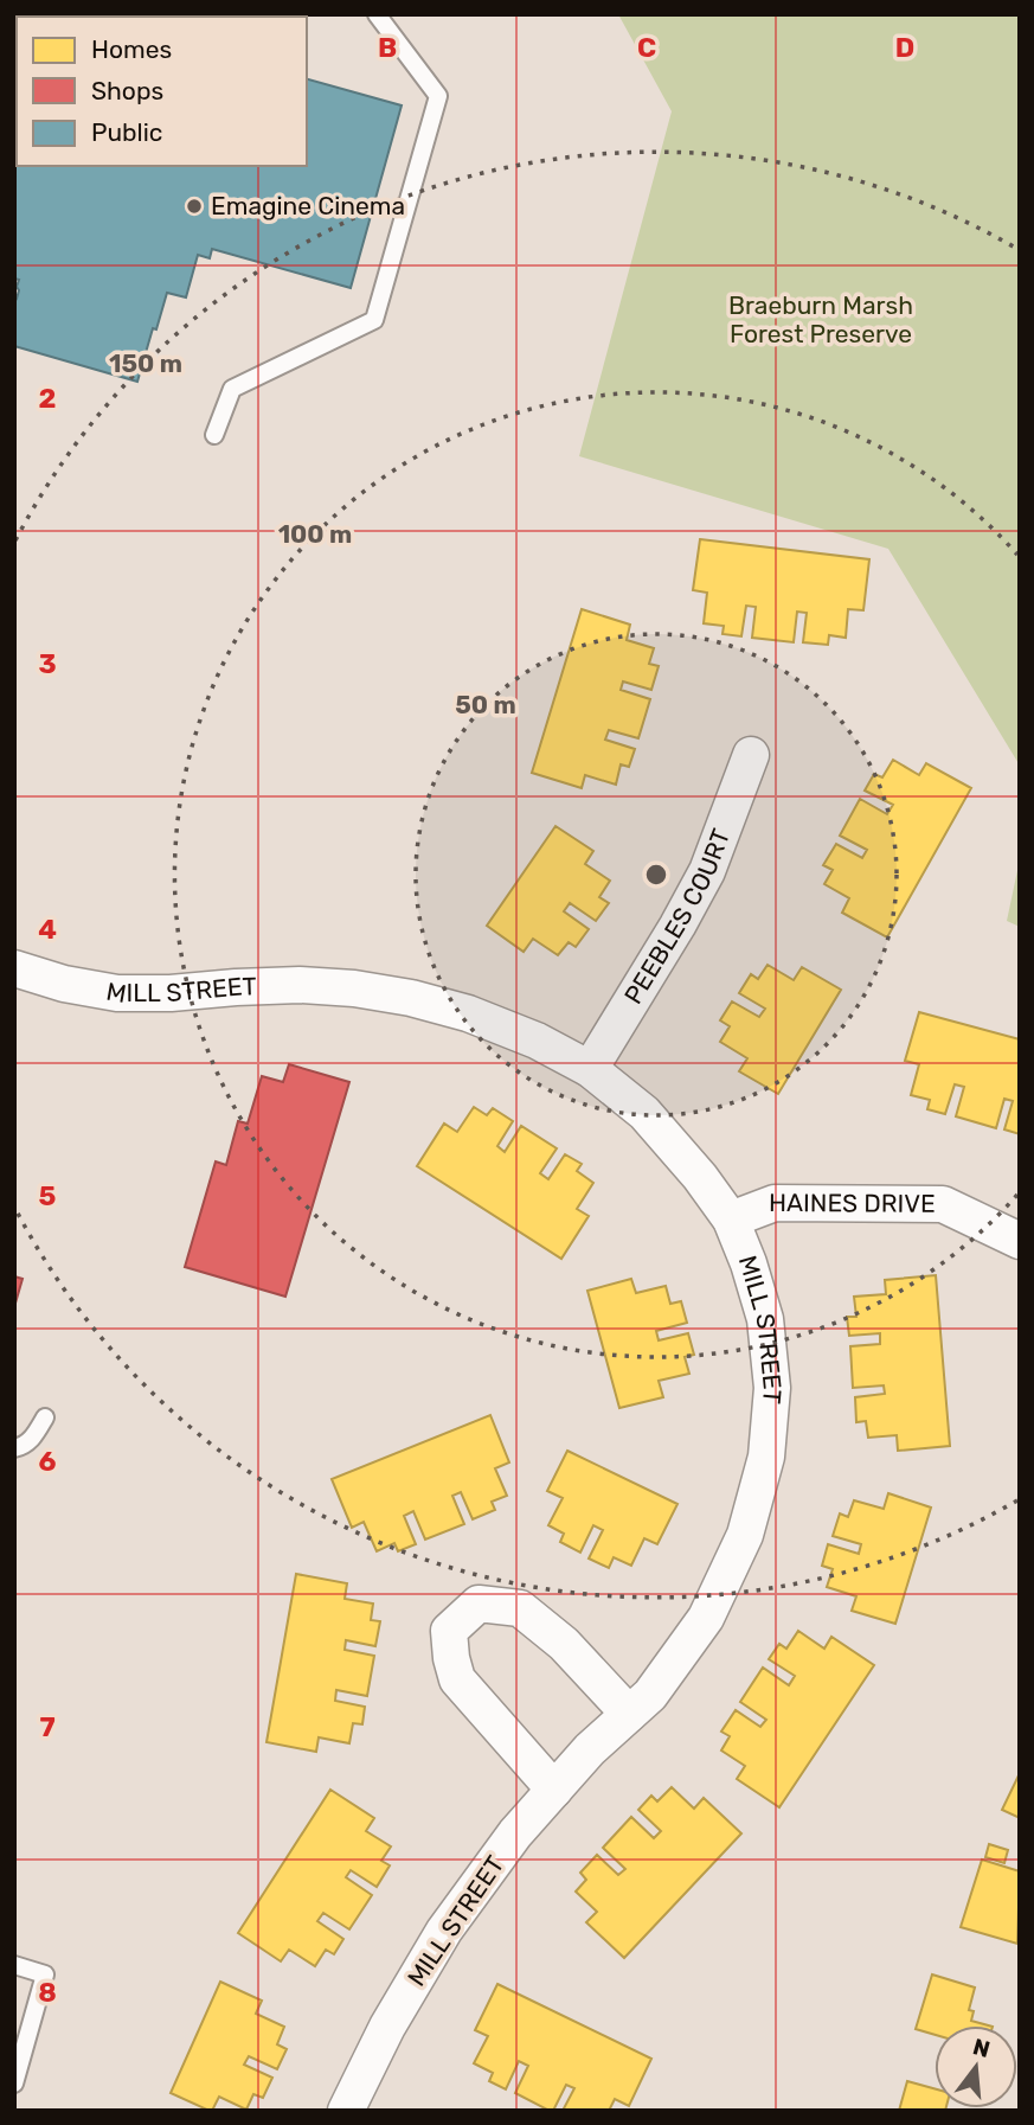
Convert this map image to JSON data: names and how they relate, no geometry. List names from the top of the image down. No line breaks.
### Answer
{"streets":{"street":["PEEBLES COURT","MILL STREET","HAINES DRIVE"]},"crossings":[["PEEBLES COURT","MILL STREET"],["MILL STREET","HAINES DRIVE"]],"parks":["Braeburn Marsh Forest Preserve"],"places":["Emagine Cinema"],"legend":["Homes","Shops","Public"],"north":"top","grid":{"columns":["B","C","D"],"rows":["2","3","4","5","6","7","8"]},"rings":["150 m","100 m","50 m"]}
